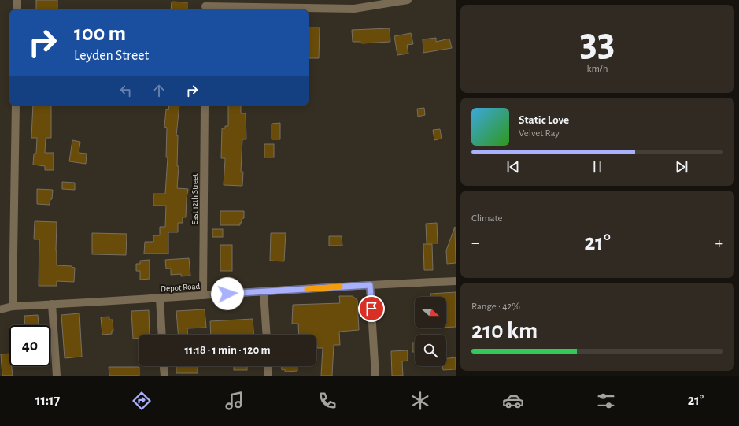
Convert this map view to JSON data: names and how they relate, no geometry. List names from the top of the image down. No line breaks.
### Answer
{"streets":{"street":["East 12th Street","Depot Road"]},"crossings":[["East 12th Street","Depot Road"]],"north":"right","page":{"tile":[["33","km/h"],"Climate",["Range · 42%","210 km"]],"turn":["100 m","Leyden Street"],"song":["Static Love","Velvet Ray"],"heat":["−","21°","+"],"limit":"40","trip":"11:18 · 1 min · 120 m","tabs":["11:17","21°"]}}
